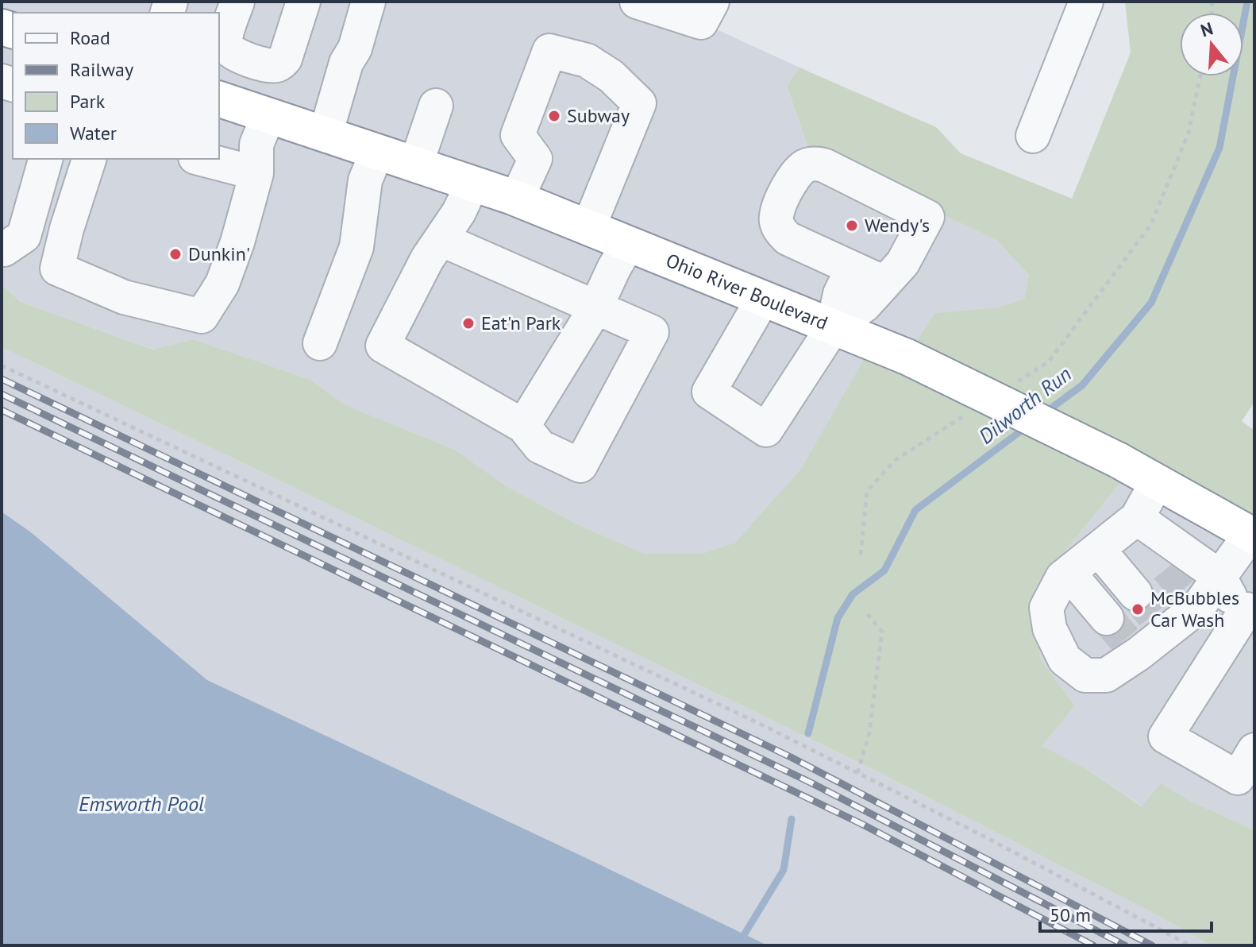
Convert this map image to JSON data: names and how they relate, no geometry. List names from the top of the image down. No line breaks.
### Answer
{"streets":{"highway":["Ohio River Boulevard"]},"water":["Dilworth Run","Emsworth Pool"],"places":["Subway","Wendy's","Dunkin'","Eat'n Park","McBubbles Car Wash"],"legend":["Road","Railway","Park","Water"],"scale_bar":"50 m","north":"top"}
